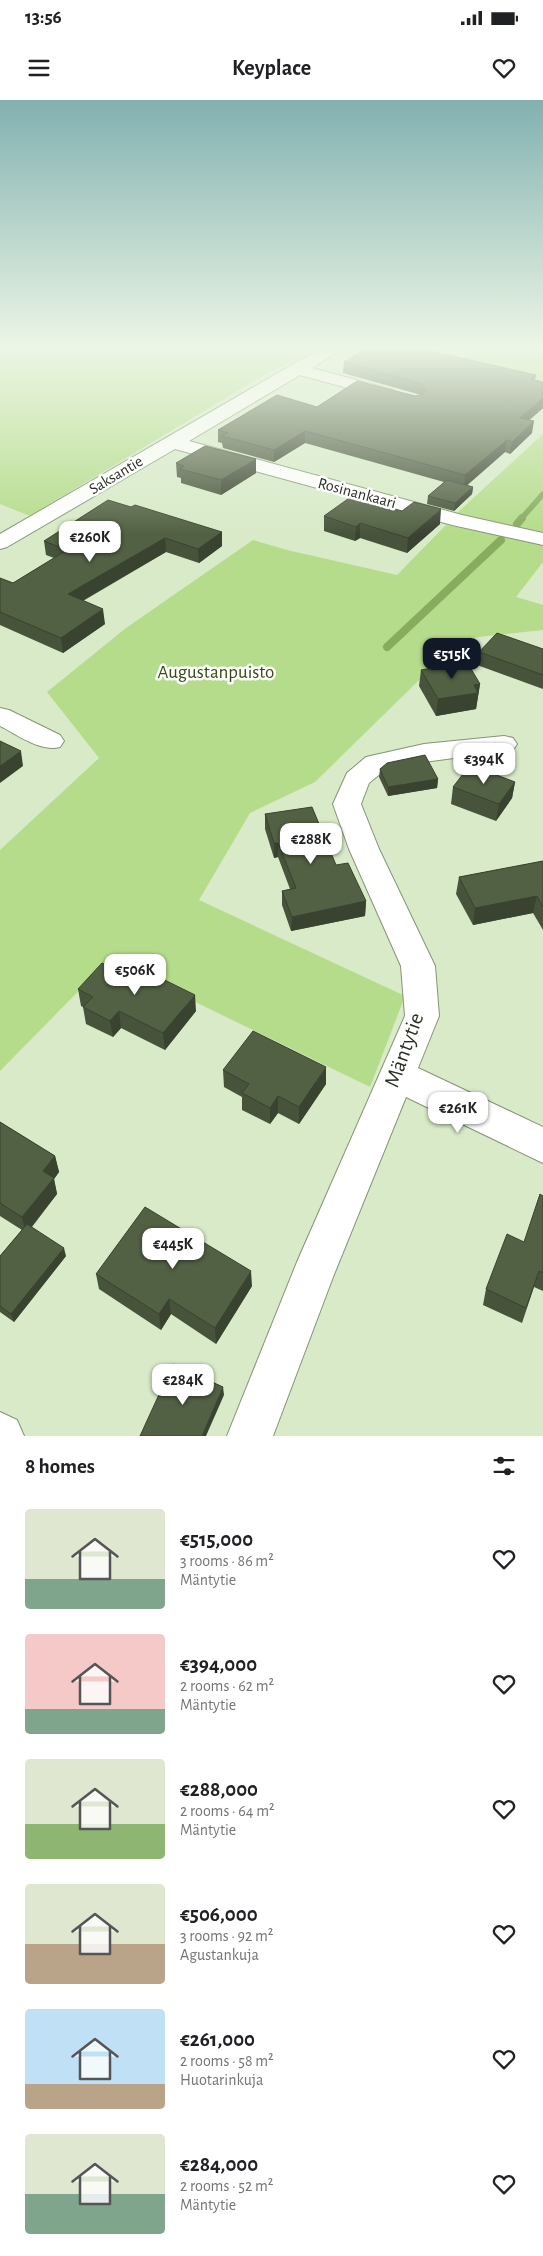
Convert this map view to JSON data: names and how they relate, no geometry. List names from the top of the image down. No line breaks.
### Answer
{"streets":{"street":["Saksantie","Rosinankaari","Mäntytie"]},"crossings":[["Saksantie","Rosinankaari"]],"parks":["Augustanpuisto"],"page":{"status":"13:56","header":"Keyplace","price":["€260K","€515K","€394K","€288K","€506K","€261K","€445K","€284K"],"heading":"8 homes","list":[{"name":"€515,000","note":"3 rooms · 86 m² · Mäntytie"},{"name":"€394,000","note":"2 rooms · 62 m² · Mäntytie"},{"name":"€288,000","note":"2 rooms · 64 m² · Mäntytie"},{"name":"€506,000","note":"3 rooms · 92 m² · Agustankuja"},{"name":"€261,000","note":"2 rooms · 58 m² · Huotarinkuja"},{"name":"€284,000","note":"2 rooms · 52 m² · Mäntytie"}]}}
